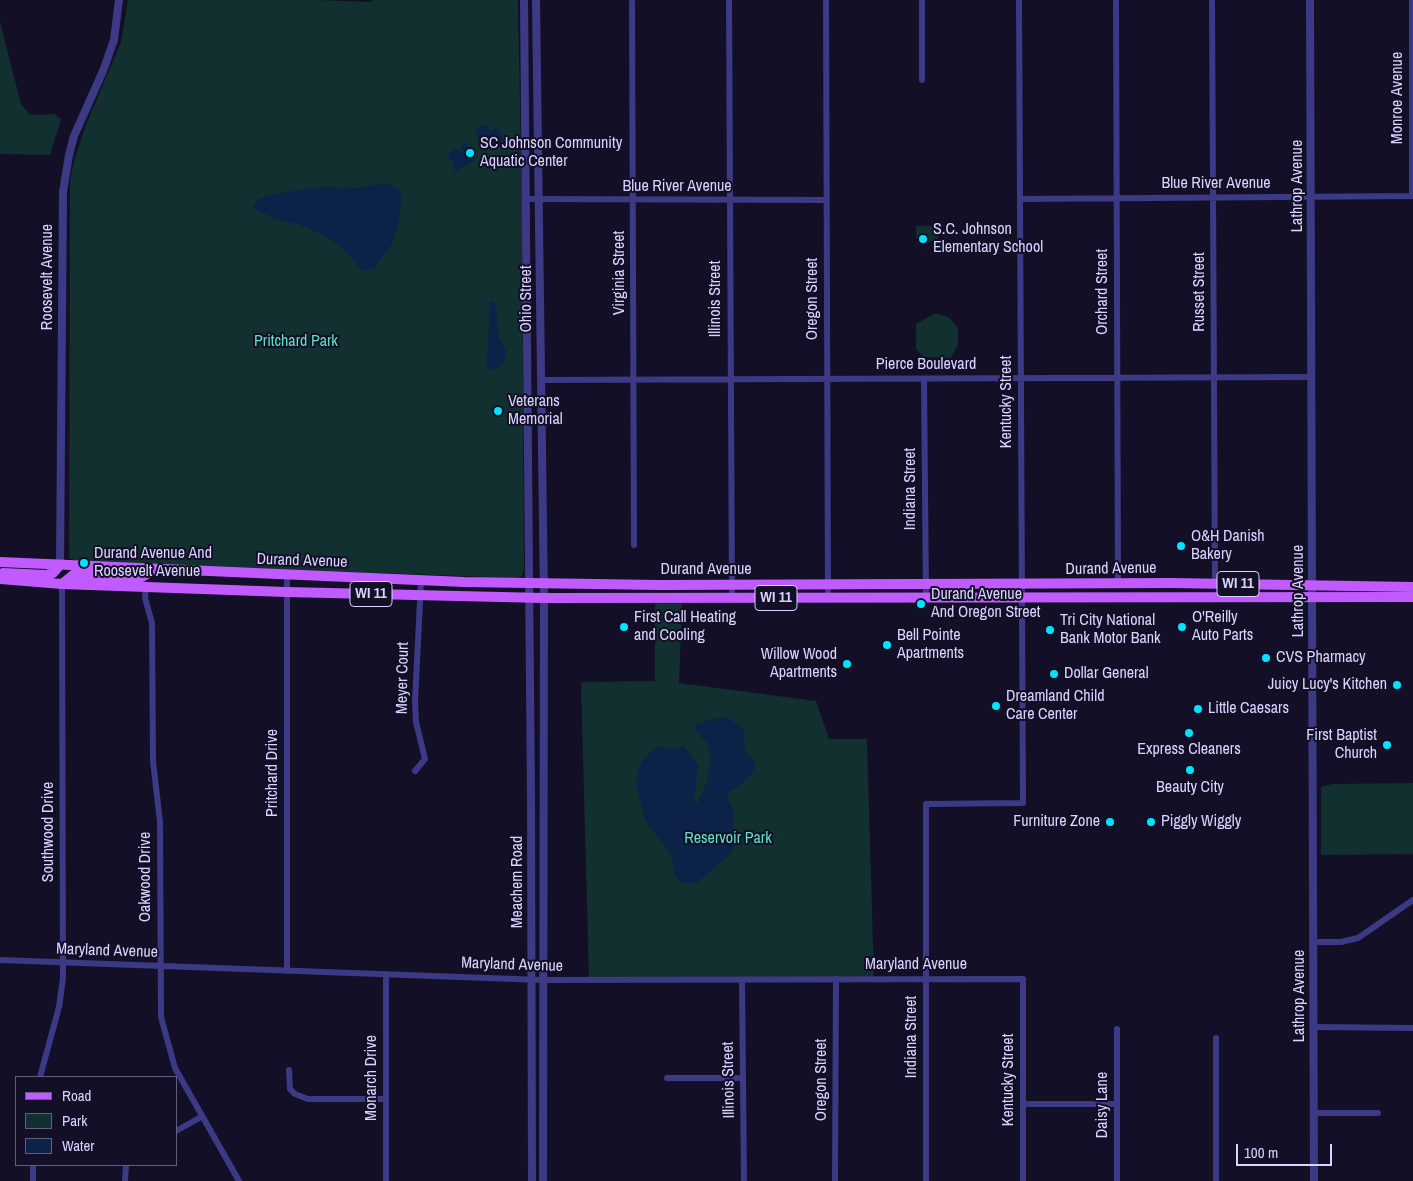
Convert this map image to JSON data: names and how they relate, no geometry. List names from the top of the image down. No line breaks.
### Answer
{"streets":{"main road":["Durand Avenue","WI 11"],"street":["Monroe Avenue","Blue River Avenue","Lathrop Avenue","Virginia Street","Roosevelt Avenue","Orchard Street","Russet Street","Ohio Street","Illinois Street","Oregon Street","Pierce Boulevard","Kentucky Street","Indiana Street","Meyer Court","Pritchard Drive","Southwood Drive","Oakwood Drive","Meachem Road","Maryland Avenue","Monarch Drive","Daisy Lane"]},"crossings":[["Monroe Avenue","Blue River Avenue"],["Blue River Avenue","Lathrop Avenue"],["Blue River Avenue","Virginia Street"],["Blue River Avenue","Orchard Street"],["Blue River Avenue","Russet Street"],["Blue River Avenue","Ohio Street"],["Blue River Avenue","Illinois Street"],["Blue River Avenue","Oregon Street"],["Blue River Avenue","Kentucky Street"],["Lathrop Avenue","Pierce Boulevard"],["Lathrop Avenue","Durand Avenue"],["Virginia Street","Pierce Boulevard"],["Roosevelt Avenue","Durand Avenue"],["Orchard Street","Pierce Boulevard"],["Orchard Street","Durand Avenue"],["Russet Street","Pierce Boulevard"],["Russet Street","Durand Avenue"],["Ohio Street","Pierce Boulevard"],["Ohio Street","Durand Avenue"],["Ohio Street","Meachem Road"],["Illinois Street","Pierce Boulevard"],["Illinois Street","Durand Avenue"],["Illinois Street","Maryland Avenue"],["Oregon Street","Pierce Boulevard"],["Oregon Street","Durand Avenue"],["Oregon Street","Maryland Avenue"],["Pierce Boulevard","Kentucky Street"],["Pierce Boulevard","Indiana Street"],["Kentucky Street","Indiana Street"],["Kentucky Street","Durand Avenue"],["Kentucky Street","Maryland Avenue"],["Indiana Street","Durand Avenue"],["Indiana Street","Maryland Avenue"],["Durand Avenue","Meyer Court"],["Durand Avenue","Pritchard Drive"],["Durand Avenue","Southwood Drive"],["Durand Avenue","Oakwood Drive"],["Durand Avenue","Meachem Road"],["Pritchard Drive","Maryland Avenue"],["Southwood Drive","Maryland Avenue"],["Oakwood Drive","Maryland Avenue"],["Meachem Road","Maryland Avenue"],["Maryland Avenue","Monarch Drive"]],"parks":["Pritchard Park","Reservoir Park"],"places":["SC Johnson Community Aquatic Center","S.C. Johnson Elementary School","Veterans Memorial","O&H Danish Bakery","Durand Avenue And Roosevelt Avenue","Durand Avenue And Oregon Street","First Call Heating and Cooling","O'Reilly Auto Parts","Tri City National Bank Motor Bank","Bell Pointe Apartments","CVS Pharmacy","Willow Wood Apartments","Dollar General","Juicy Lucy's Kitchen","Dreamland Child Care Center","Little Caesars","Express Cleaners","First Baptist Church","Beauty City","Furniture Zone","Piggly Wiggly"],"legend":["Road","Park","Water"],"scale_bar":"100 m"}
